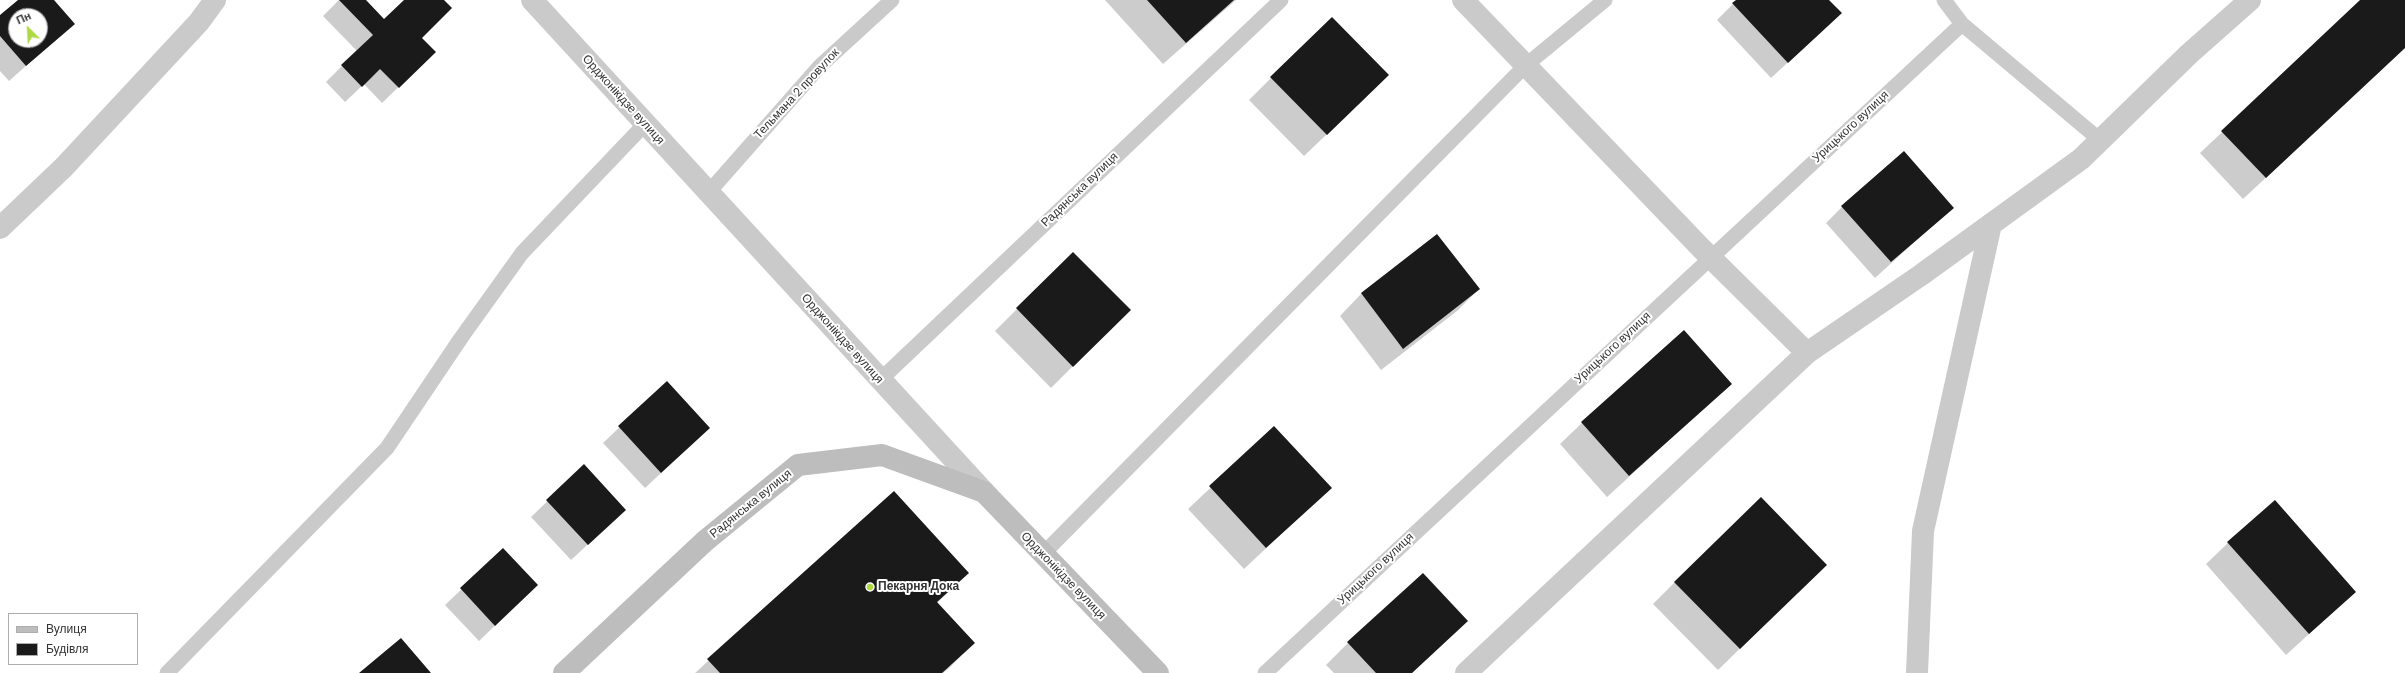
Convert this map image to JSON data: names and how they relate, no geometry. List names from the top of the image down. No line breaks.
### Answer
{"streets":{"street":["Орджонікідзе вулиця","Радянська вулиця"],"lane":["Тельмана 2 провулок","Урицького вулиця"]},"crossings":[["Тельмана 2 провулок","Орджонікідзе вулиця"],["Орджонікідзе вулиця","Радянська вулиця"]],"places":["Пекарня Дока"],"legend":["Вулиця","Будівля"],"north":"top left"}
